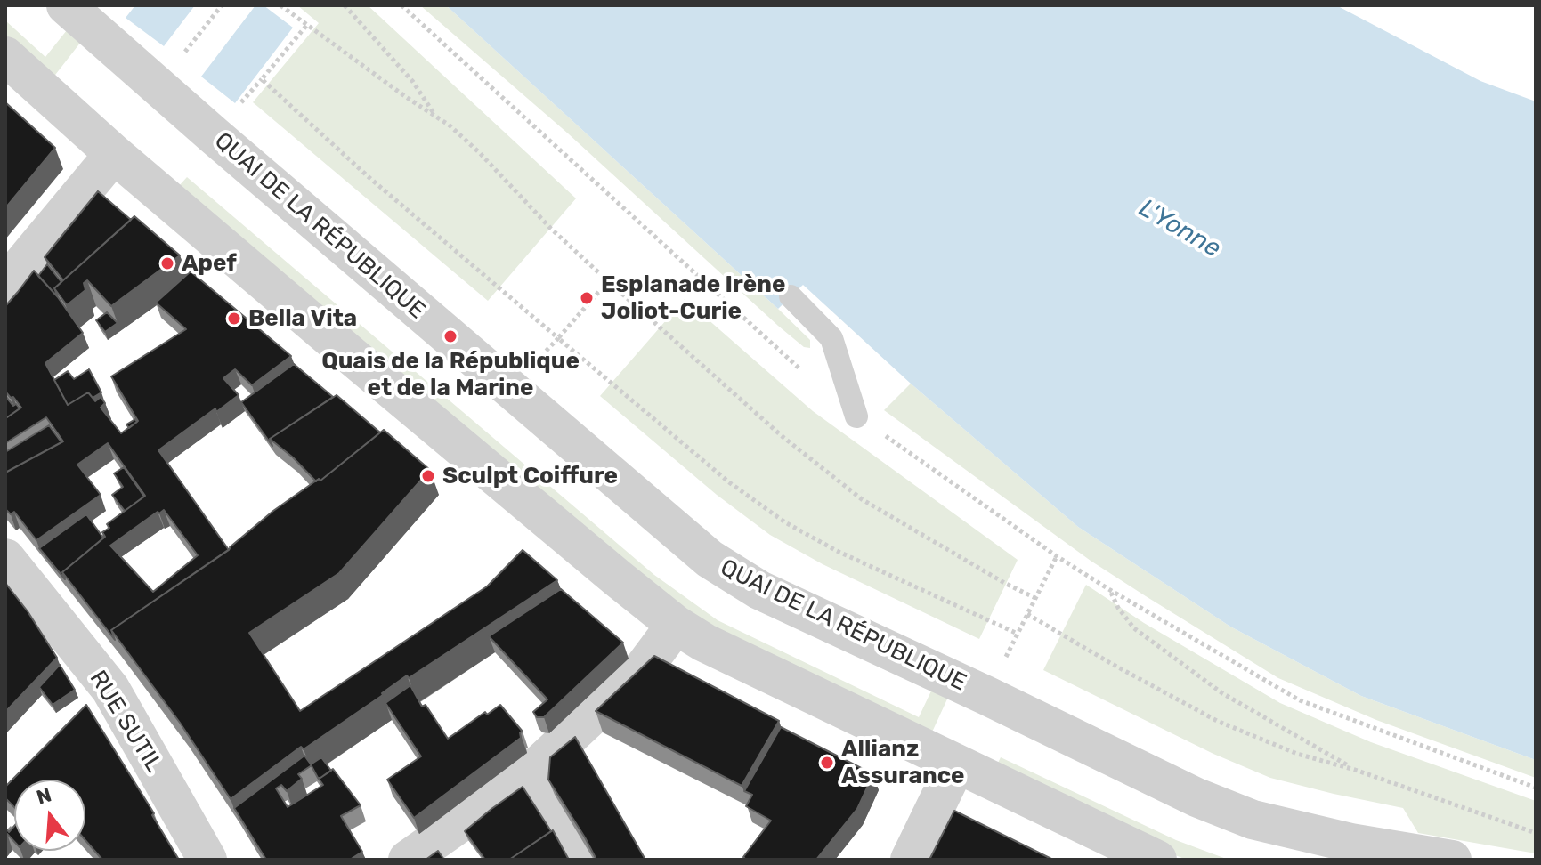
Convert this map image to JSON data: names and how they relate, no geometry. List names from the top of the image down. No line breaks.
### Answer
{"streets":{"street":["QUAI DE LA RÉPUBLIQUE","RUE SUTIL"]},"water":["L'Yonne"],"places":["Apef","Esplanade Irène Joliot-Curie","Bella Vita","Quais de la République et de la Marine","Sculpt Coiffure","Allianz Assurance"],"north":"top"}
